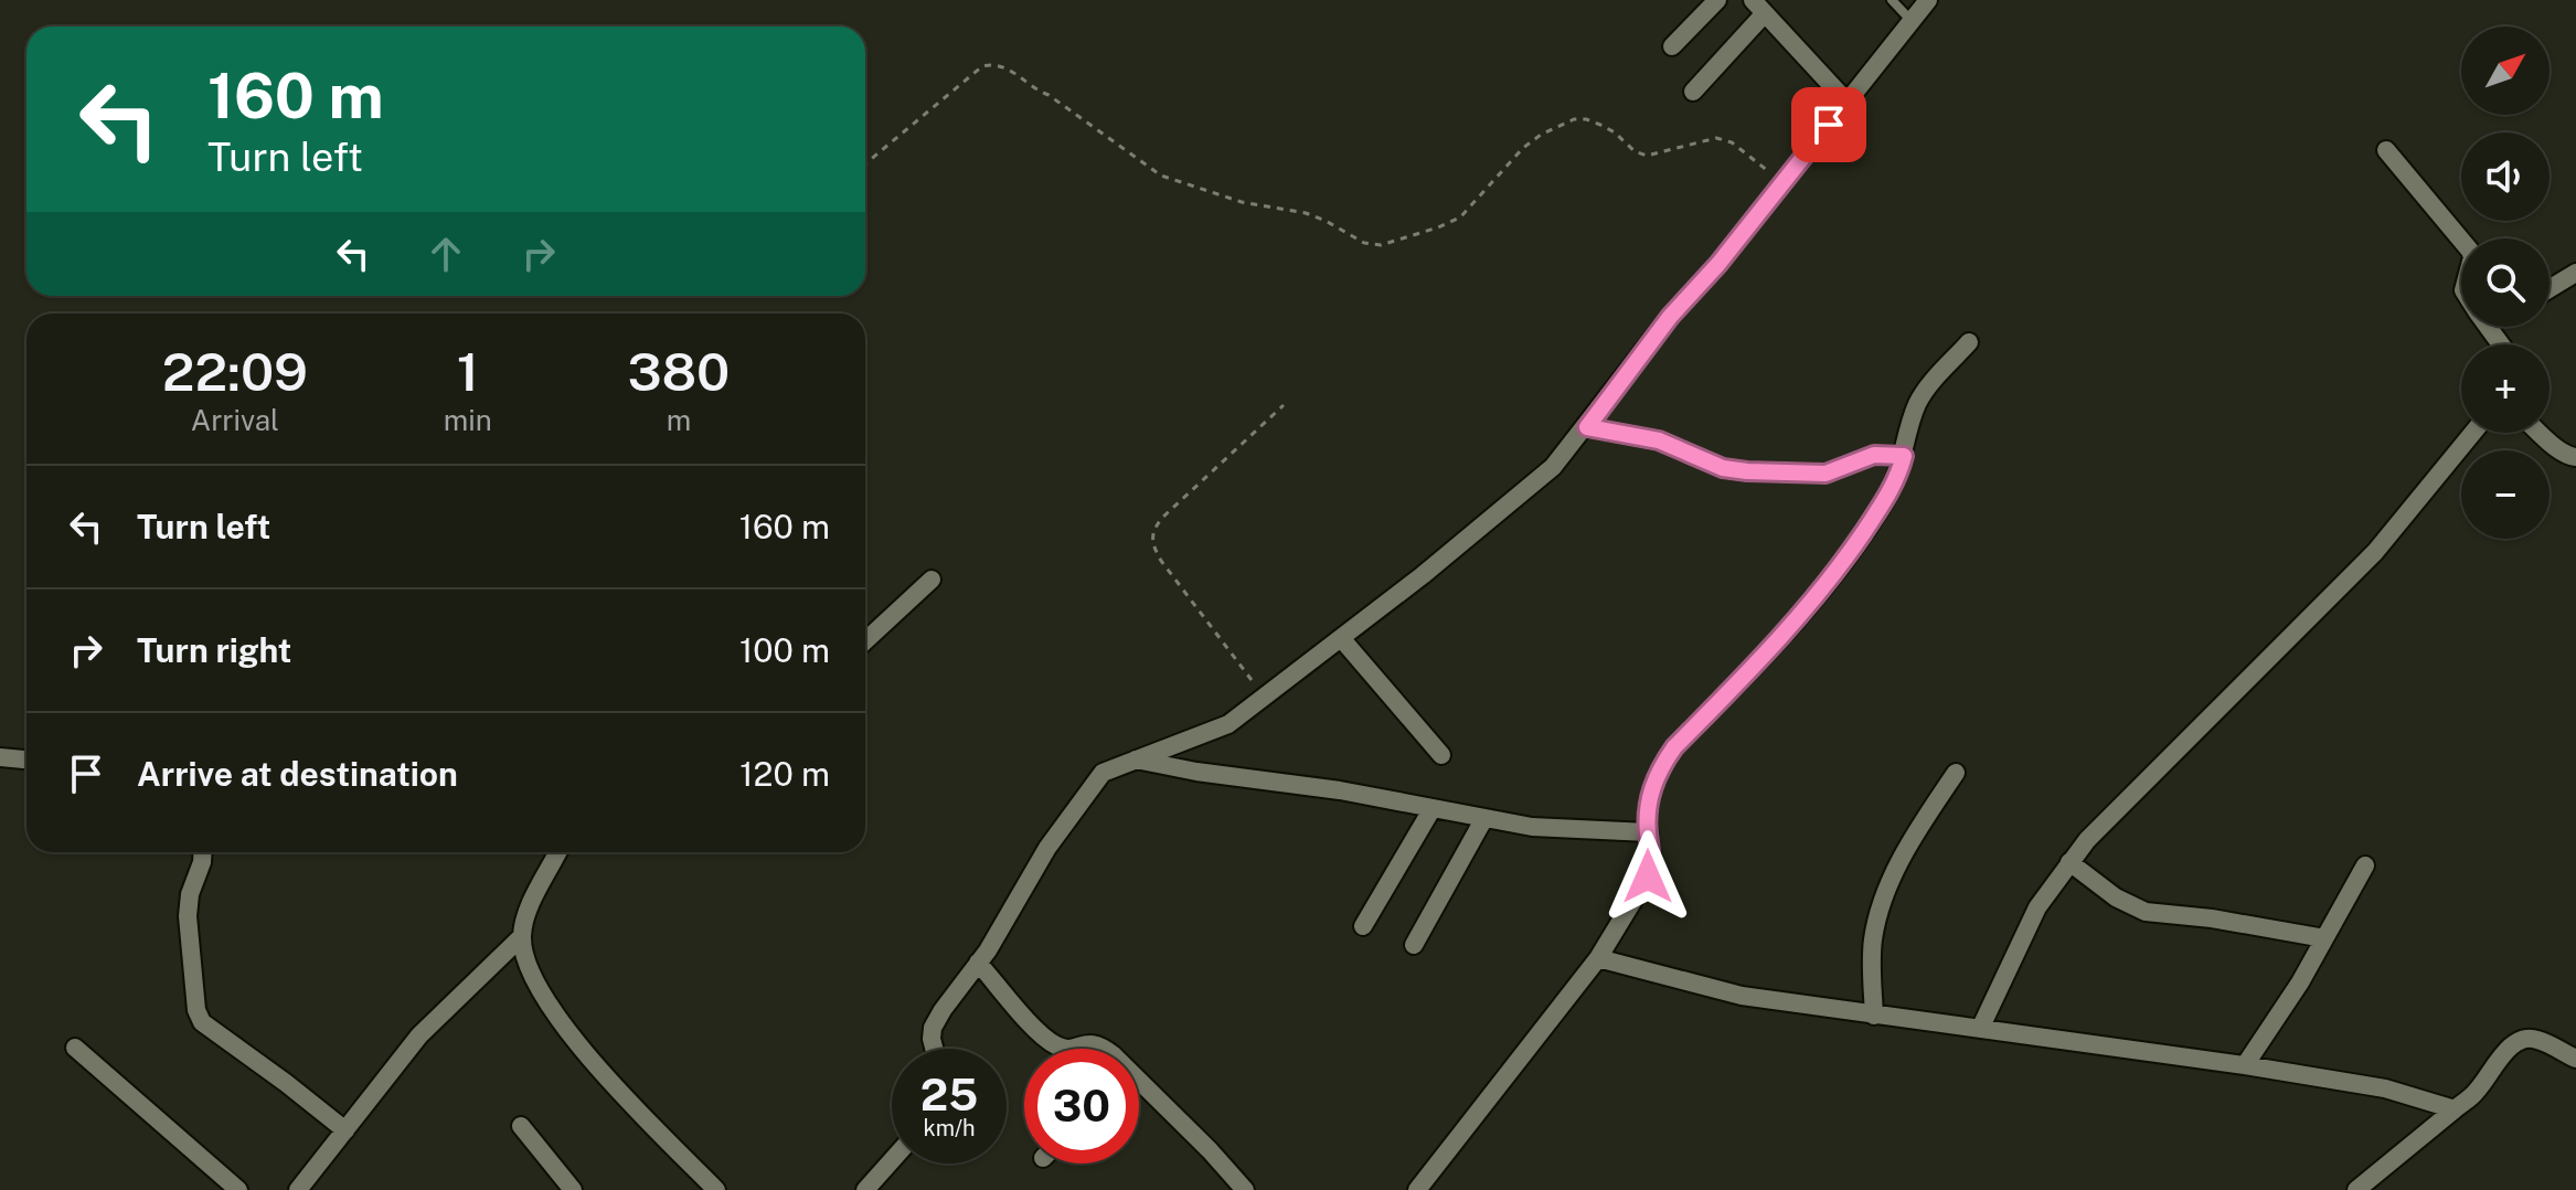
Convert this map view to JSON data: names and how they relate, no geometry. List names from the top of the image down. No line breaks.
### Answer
{"north":"top right","page":{"map_buttons":["+","−"],"turn":["160 m","Turn left"],"eta":["22:09","Arrival","1","min","380","m"],"list":[{"name":"Turn left","value":"160 m"},{"name":"Turn right","value":"100 m"},{"name":"Arrive at destination","value":"120 m"}],"speed":"25 km/h","limit":"30"}}
